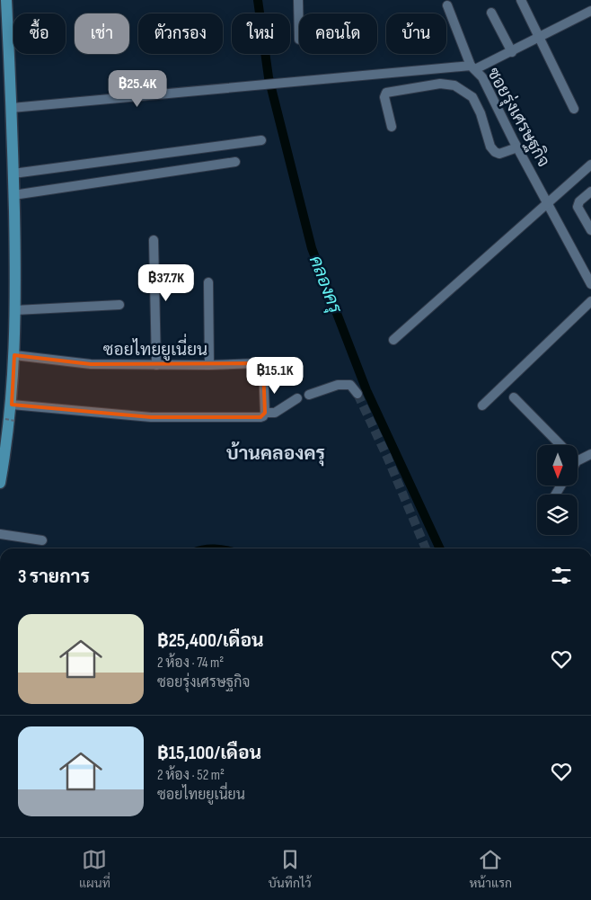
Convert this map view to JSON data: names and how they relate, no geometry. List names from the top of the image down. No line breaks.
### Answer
{"streets":{"street":["ซอยรุ่งเศรษฐกิจ","ซอยไทยยูเนี่ยน"]},"districts":["บ้านคลองครุ"],"water":["คลองครุ"],"north":"bottom","page":{"chip":["ซื้อ","เช่า","ตัวกรอง","ใหม่","คอนโด","บ้าน"],"price":["฿25.4K","฿37.7K","฿15.1K"],"heading":"3 รายการ","list":[{"name":"฿25,400/เดือน","note":"2 ห้อง · 74 m² · ซอยรุ่งเศรษฐกิจ"},{"name":"฿15,100/เดือน","note":"2 ห้อง · 52 m² · ซอยไทยยูเนี่ยน"}],"tabs":["แผนที่","บันทึกไว้","หน้าแรก"]}}
